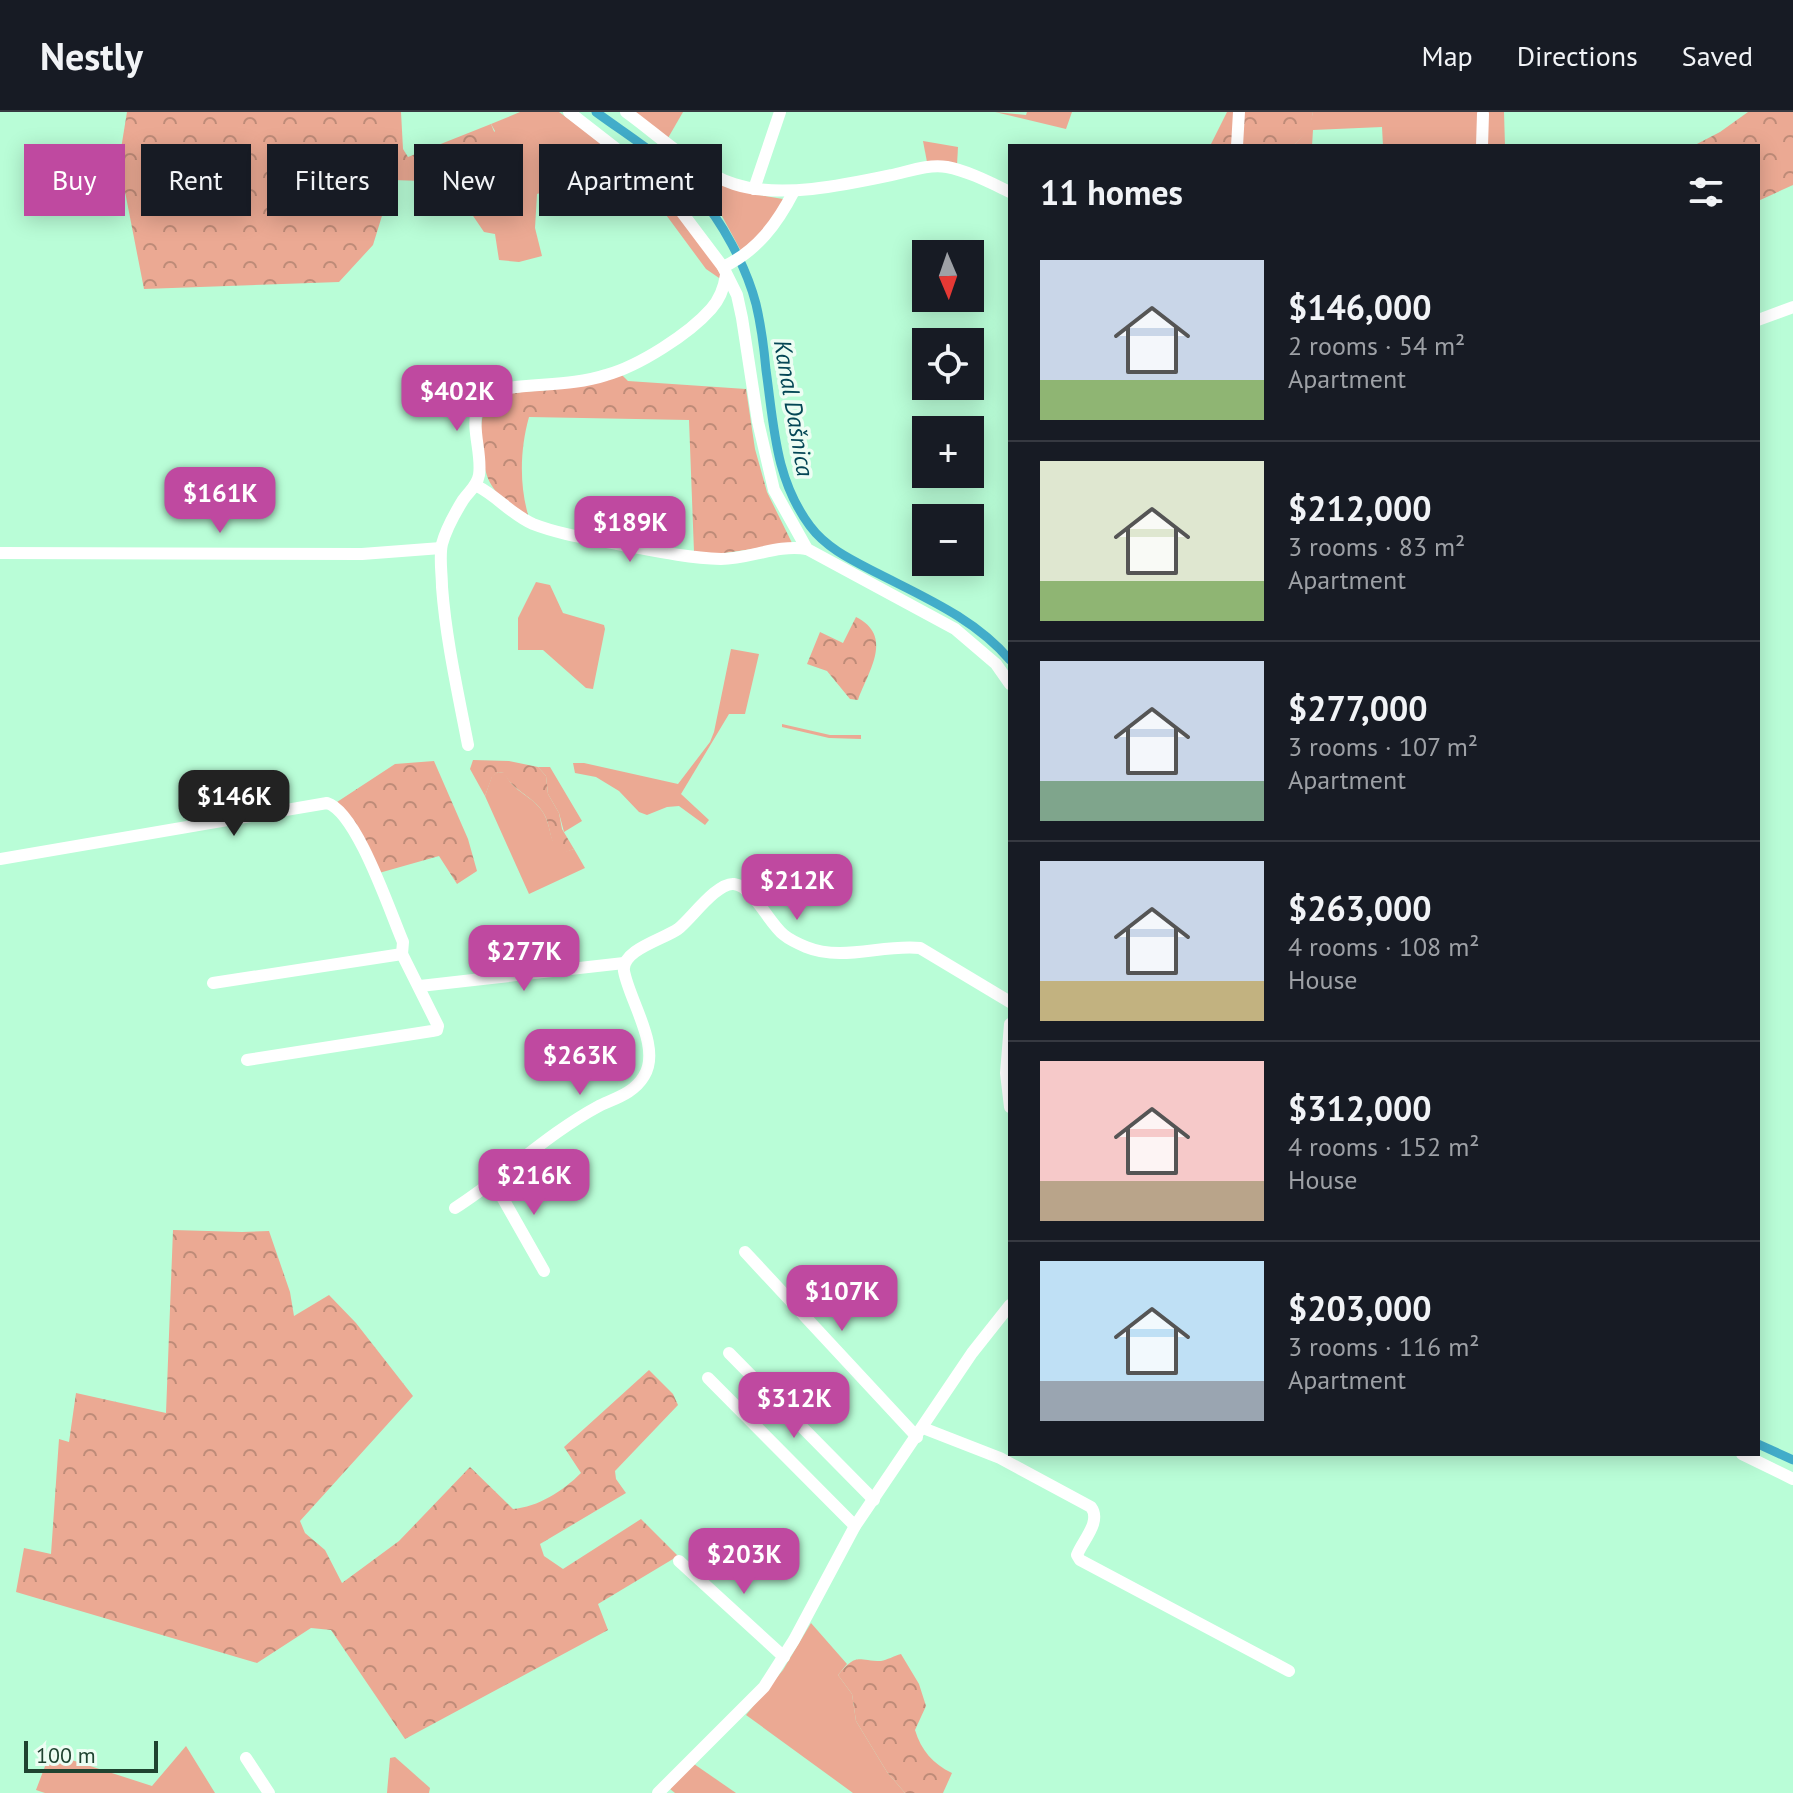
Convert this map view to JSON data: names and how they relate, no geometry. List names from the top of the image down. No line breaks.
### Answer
{"water":["Kanal Dašnica"],"scale_bar":"100 m","north":"bottom","page":{"header":"Nestly","nav":["Map","Directions","Saved"],"chip":["Buy","Rent","Filters","New","Apartment"],"heading":"11 homes","map_buttons":["+","−"],"list":[{"name":"$146,000","note":"2 rooms · 54 m² · Apartment"},{"name":"$212,000","note":"3 rooms · 83 m² · Apartment"},{"name":"$277,000","note":"3 rooms · 107 m² · Apartment"},{"name":"$263,000","note":"4 rooms · 108 m² · House"},{"name":"$312,000","note":"4 rooms · 152 m² · House"},{"name":"$203,000","note":"3 rooms · 116 m² · Apartment"}],"price":["$402K","$161K","$189K","$146K","$212K","$277K","$263K","$216K","$107K","$312K","$203K"],"scale":"100 m"}}
